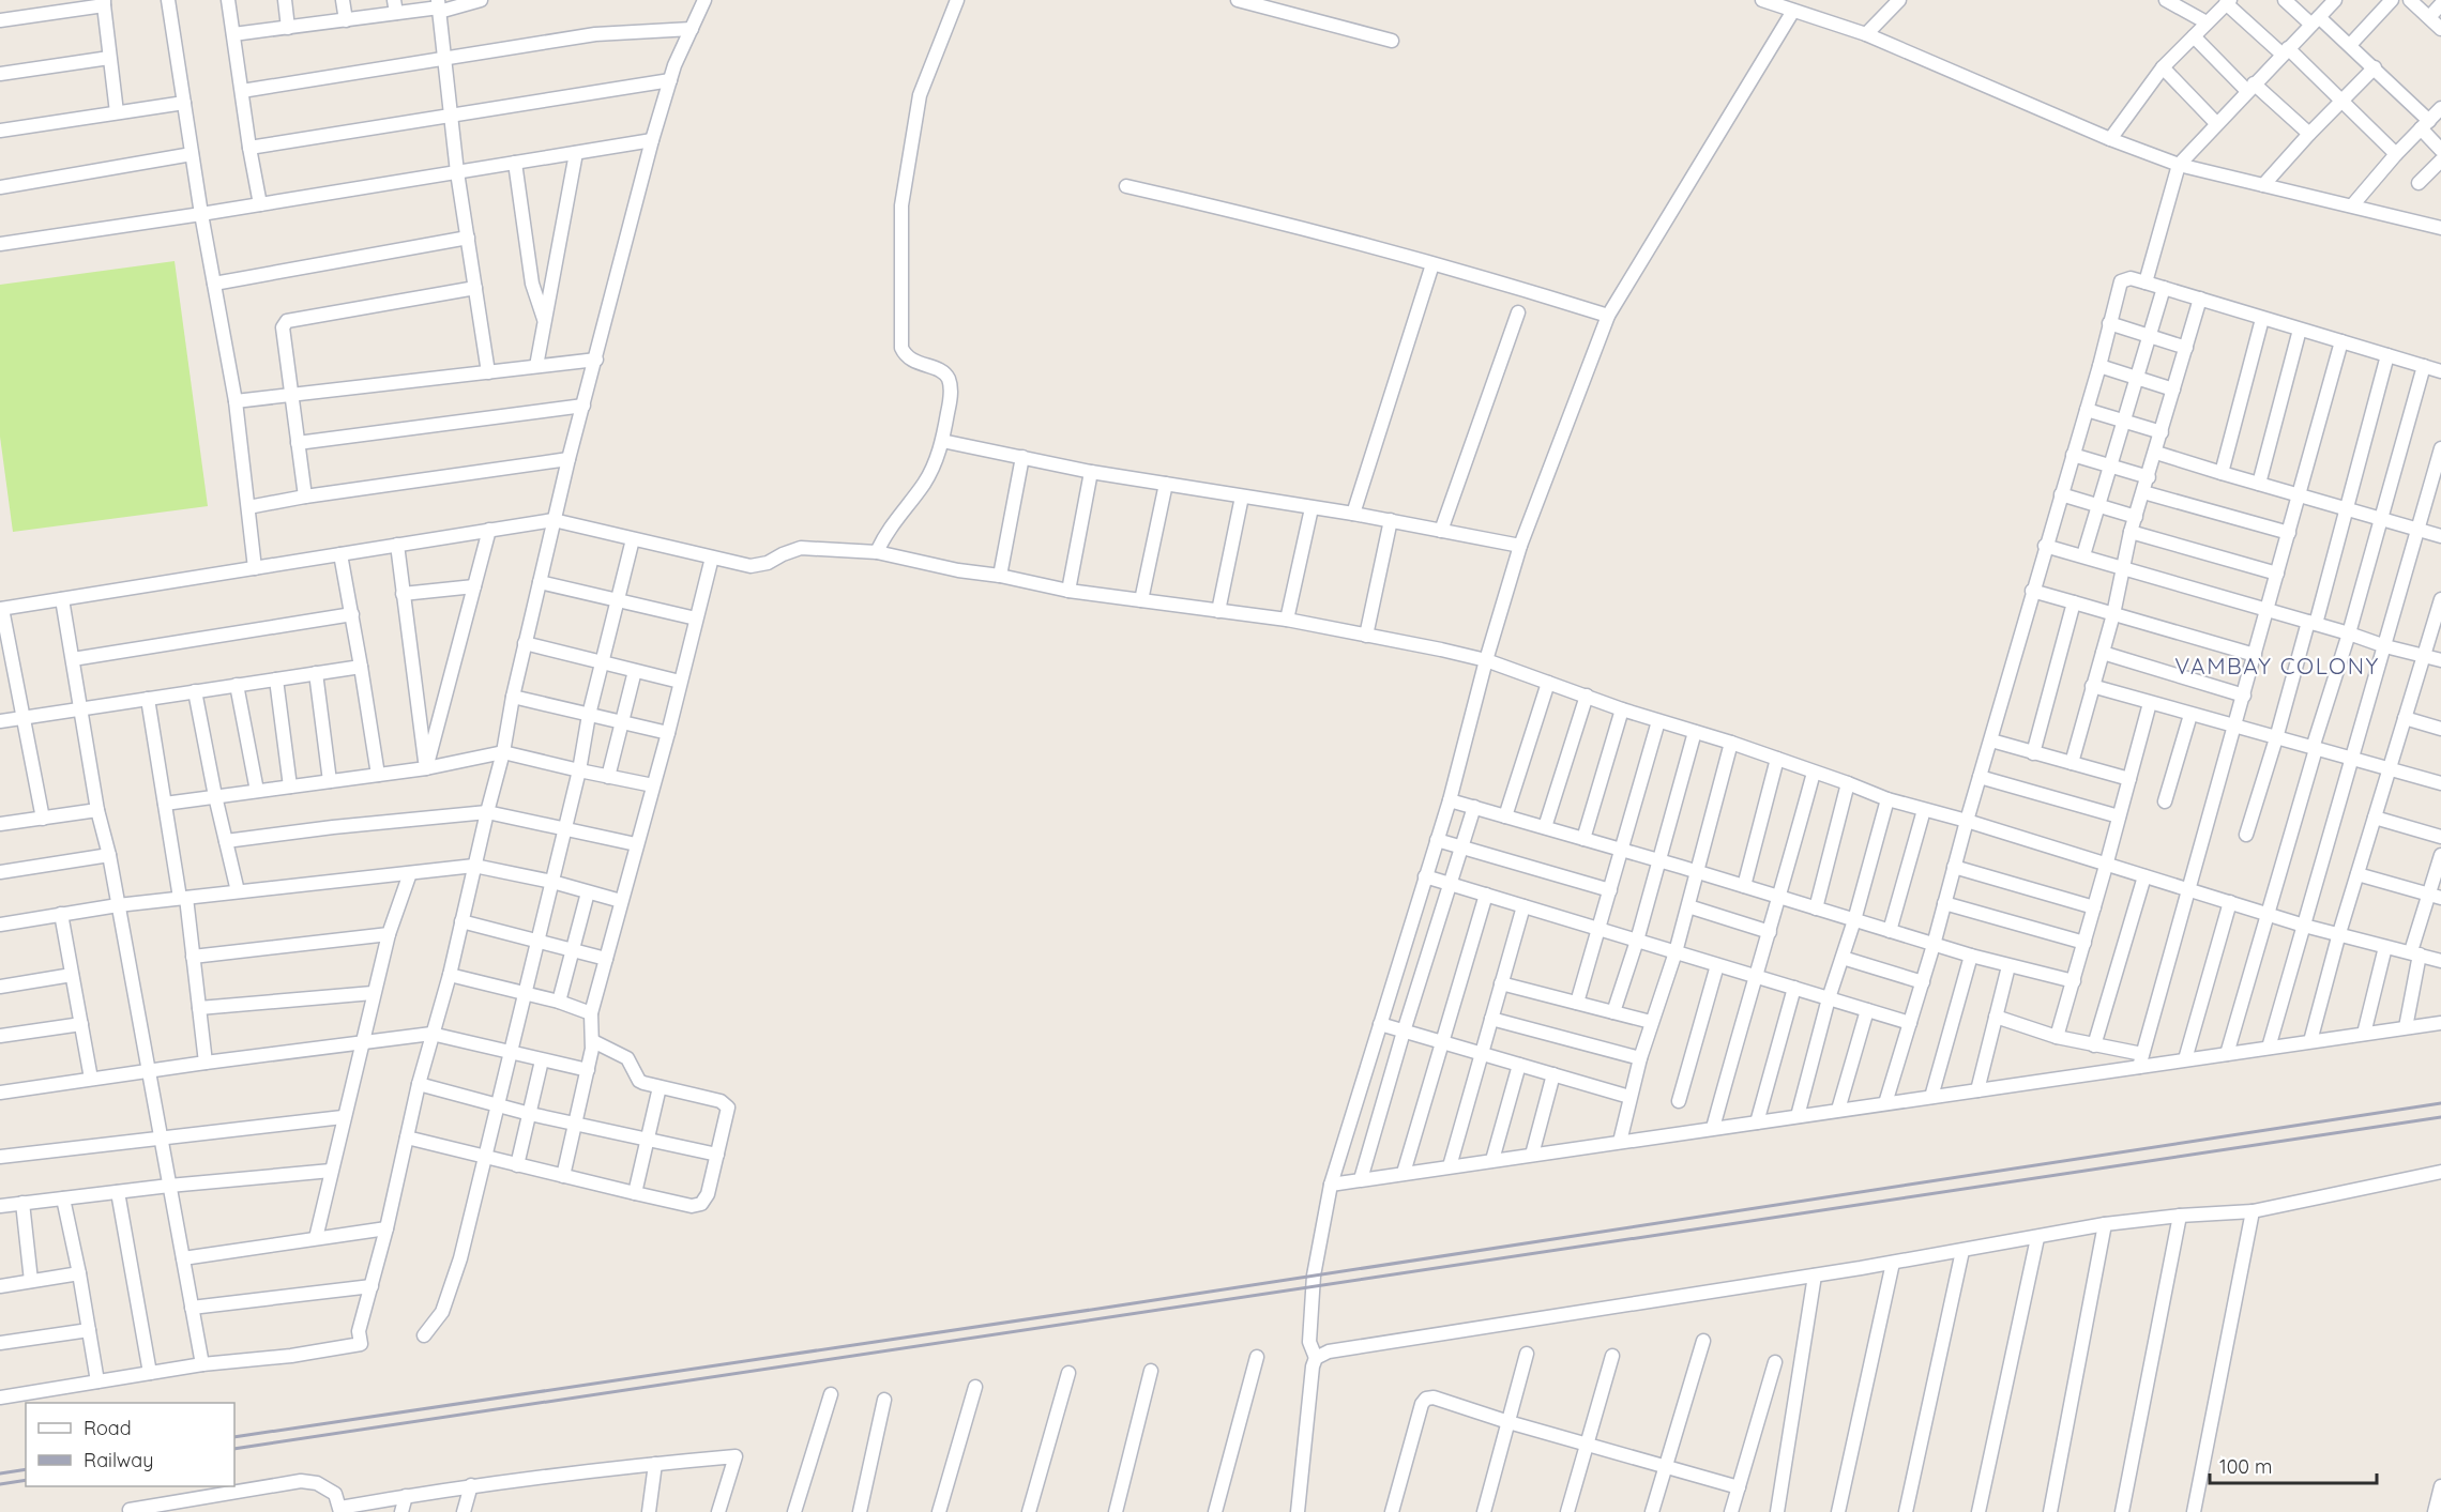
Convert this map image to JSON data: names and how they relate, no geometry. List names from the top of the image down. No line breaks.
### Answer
{"districts":["VAMBAY COLONY"],"legend":["Road","Railway"],"scale_bar":"100 m"}
